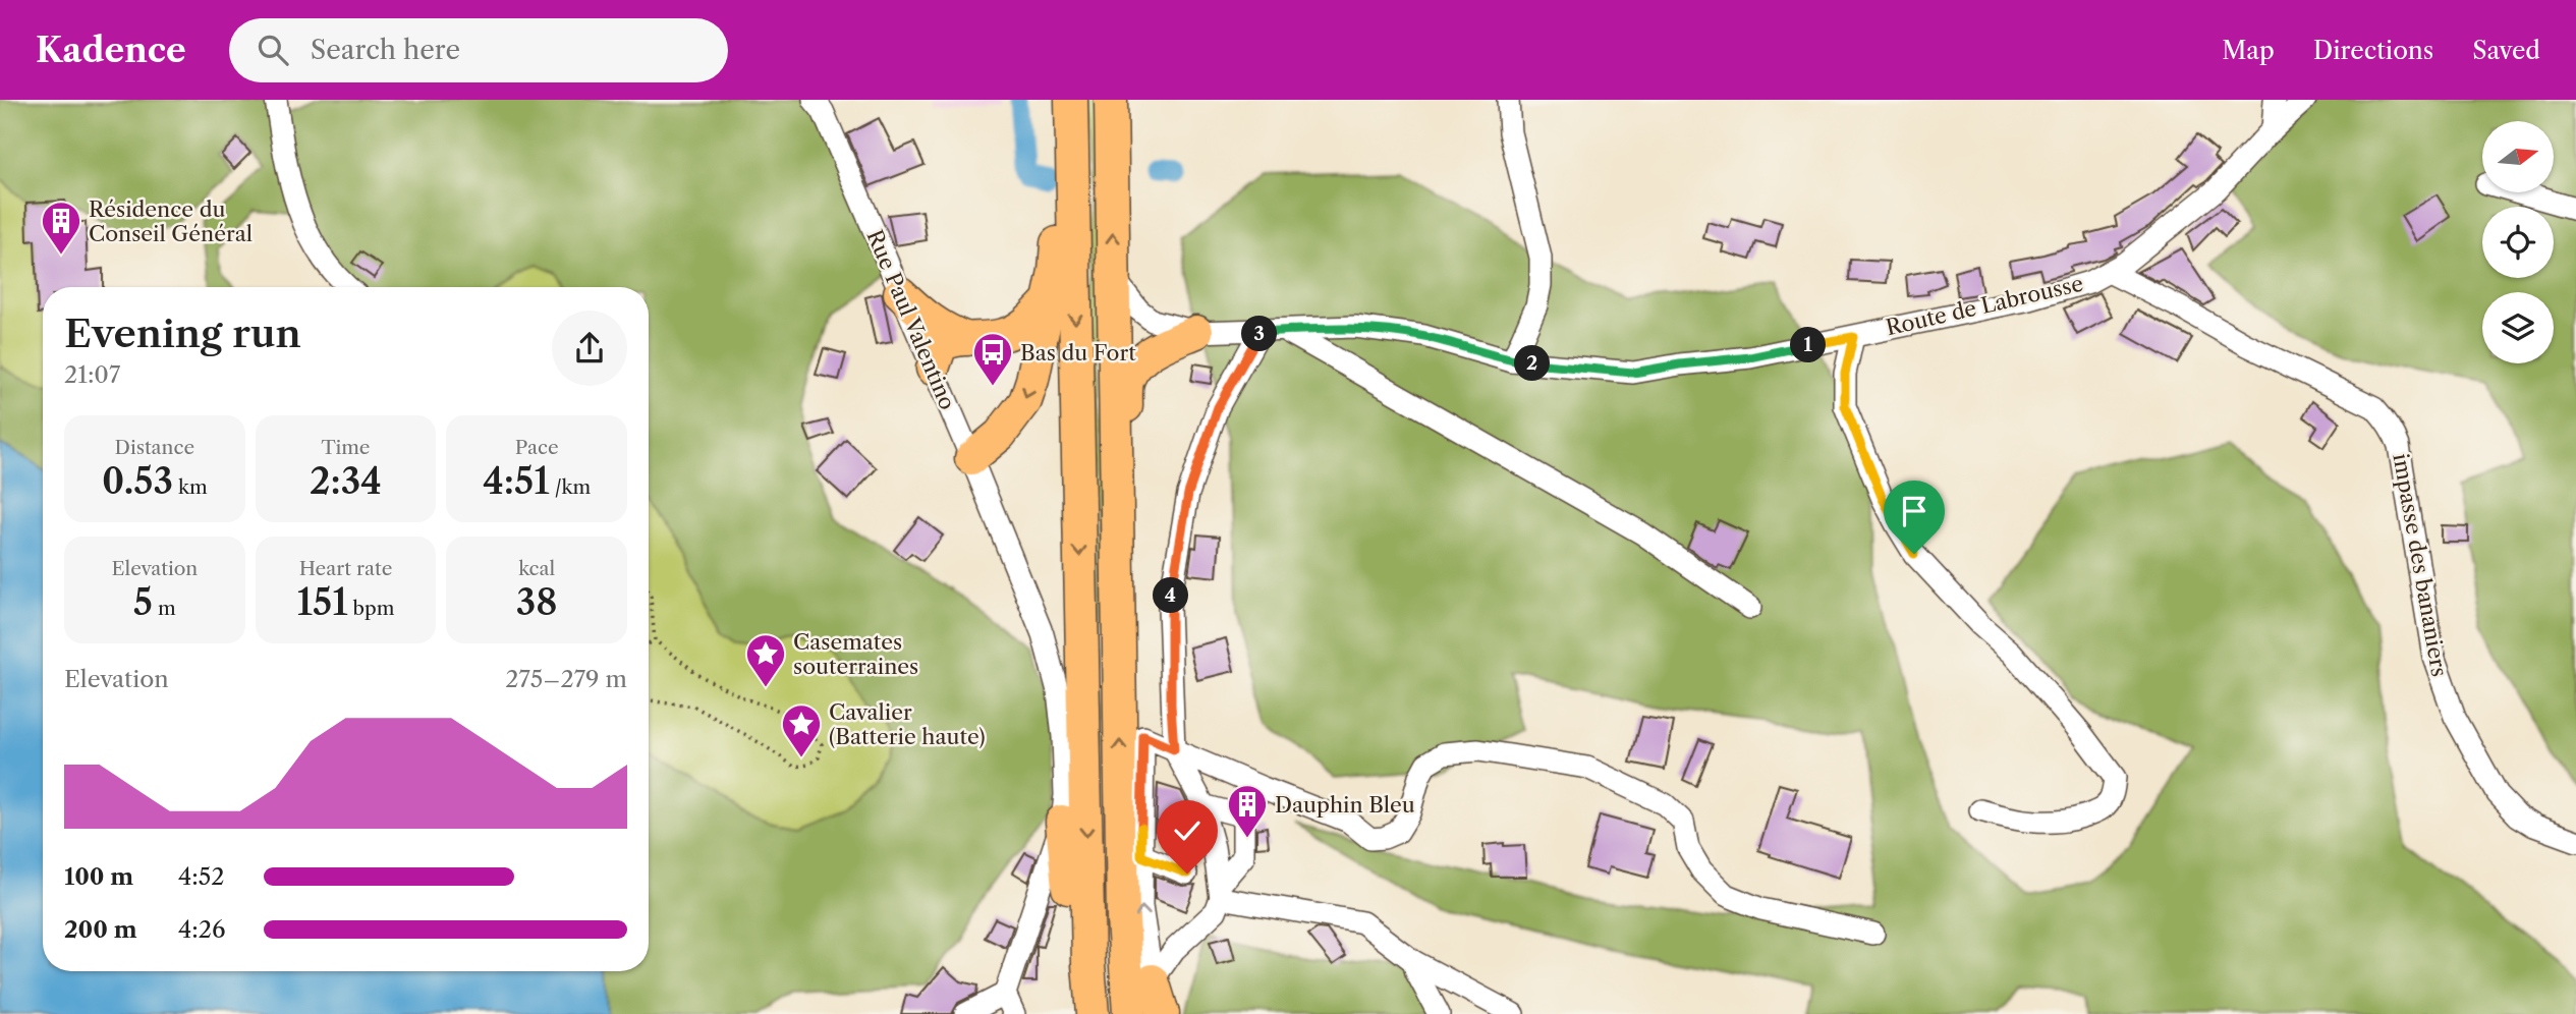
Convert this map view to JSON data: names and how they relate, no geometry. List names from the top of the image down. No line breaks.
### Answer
{"streets":{"street":["Route de Labrousse","Rue Paul Valentino","impasse des bananiers"]},"crossings":[["Route de Labrousse","impasse des bananiers"]],"places":{"building":["Résidence du Conseil Général","Dauphin Bleu"],"bus stop":["Bas du Fort"],"place":["Casemates souterraines","Cavalier (Batterie haute)"]},"north":"right","page":{"header":"Kadence","search":"Search here","nav":["Map","Directions","Saved"],"heading":["Evening run","21:07"],"pins":["3","1","2","4"],"stats":[["Distance","0.53 km"],["Time","2:34"],["Pace","4:51 /km"],["Elevation","5 m"],["Heart rate","151 bpm"],["kcal","38"]],"chart":["Elevation","275–279 m"],"list":[{"name":"100 m","note":"4:52"},{"name":"200 m","note":"4:26"}]}}
